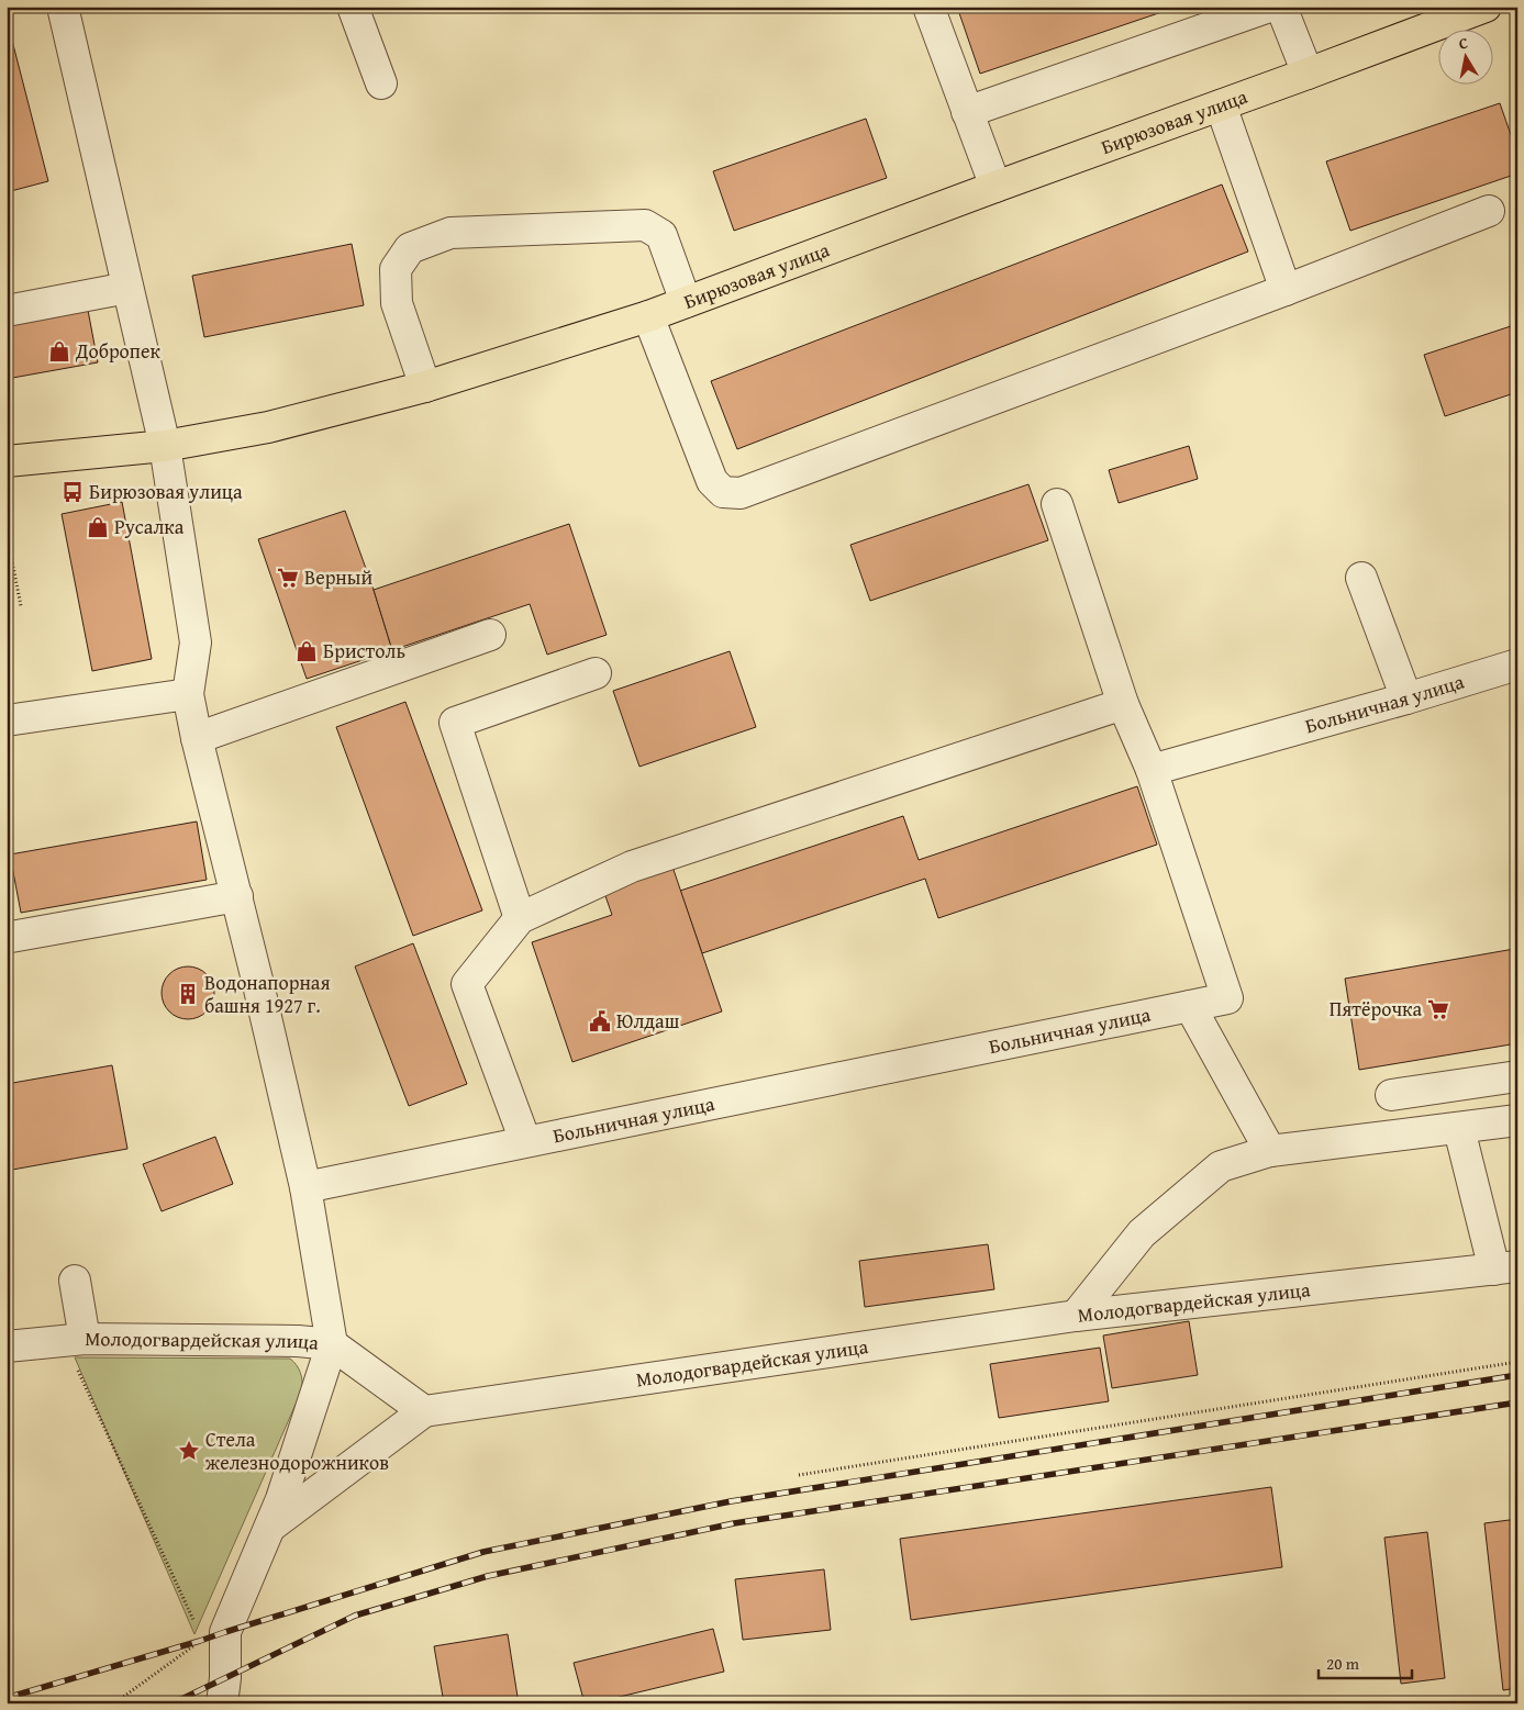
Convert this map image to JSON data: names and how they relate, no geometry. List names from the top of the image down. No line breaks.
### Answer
{"streets":{"main road":["Бирюзовая улица"],"street":["Больничная улица","Молодогвардейская улица"]},"places":{"shop":["Добропек","Русалка","Бристоль"],"bus stop":["Бирюзовая улица"],"supermarket":["Верный","Пятёрочка"],"building":["Водонапорная башня 1927 г."],"public building":["Юлдаш"],"place":["Стела железнодорожников"]},"scale_bar":"20 m","north":"top"}
